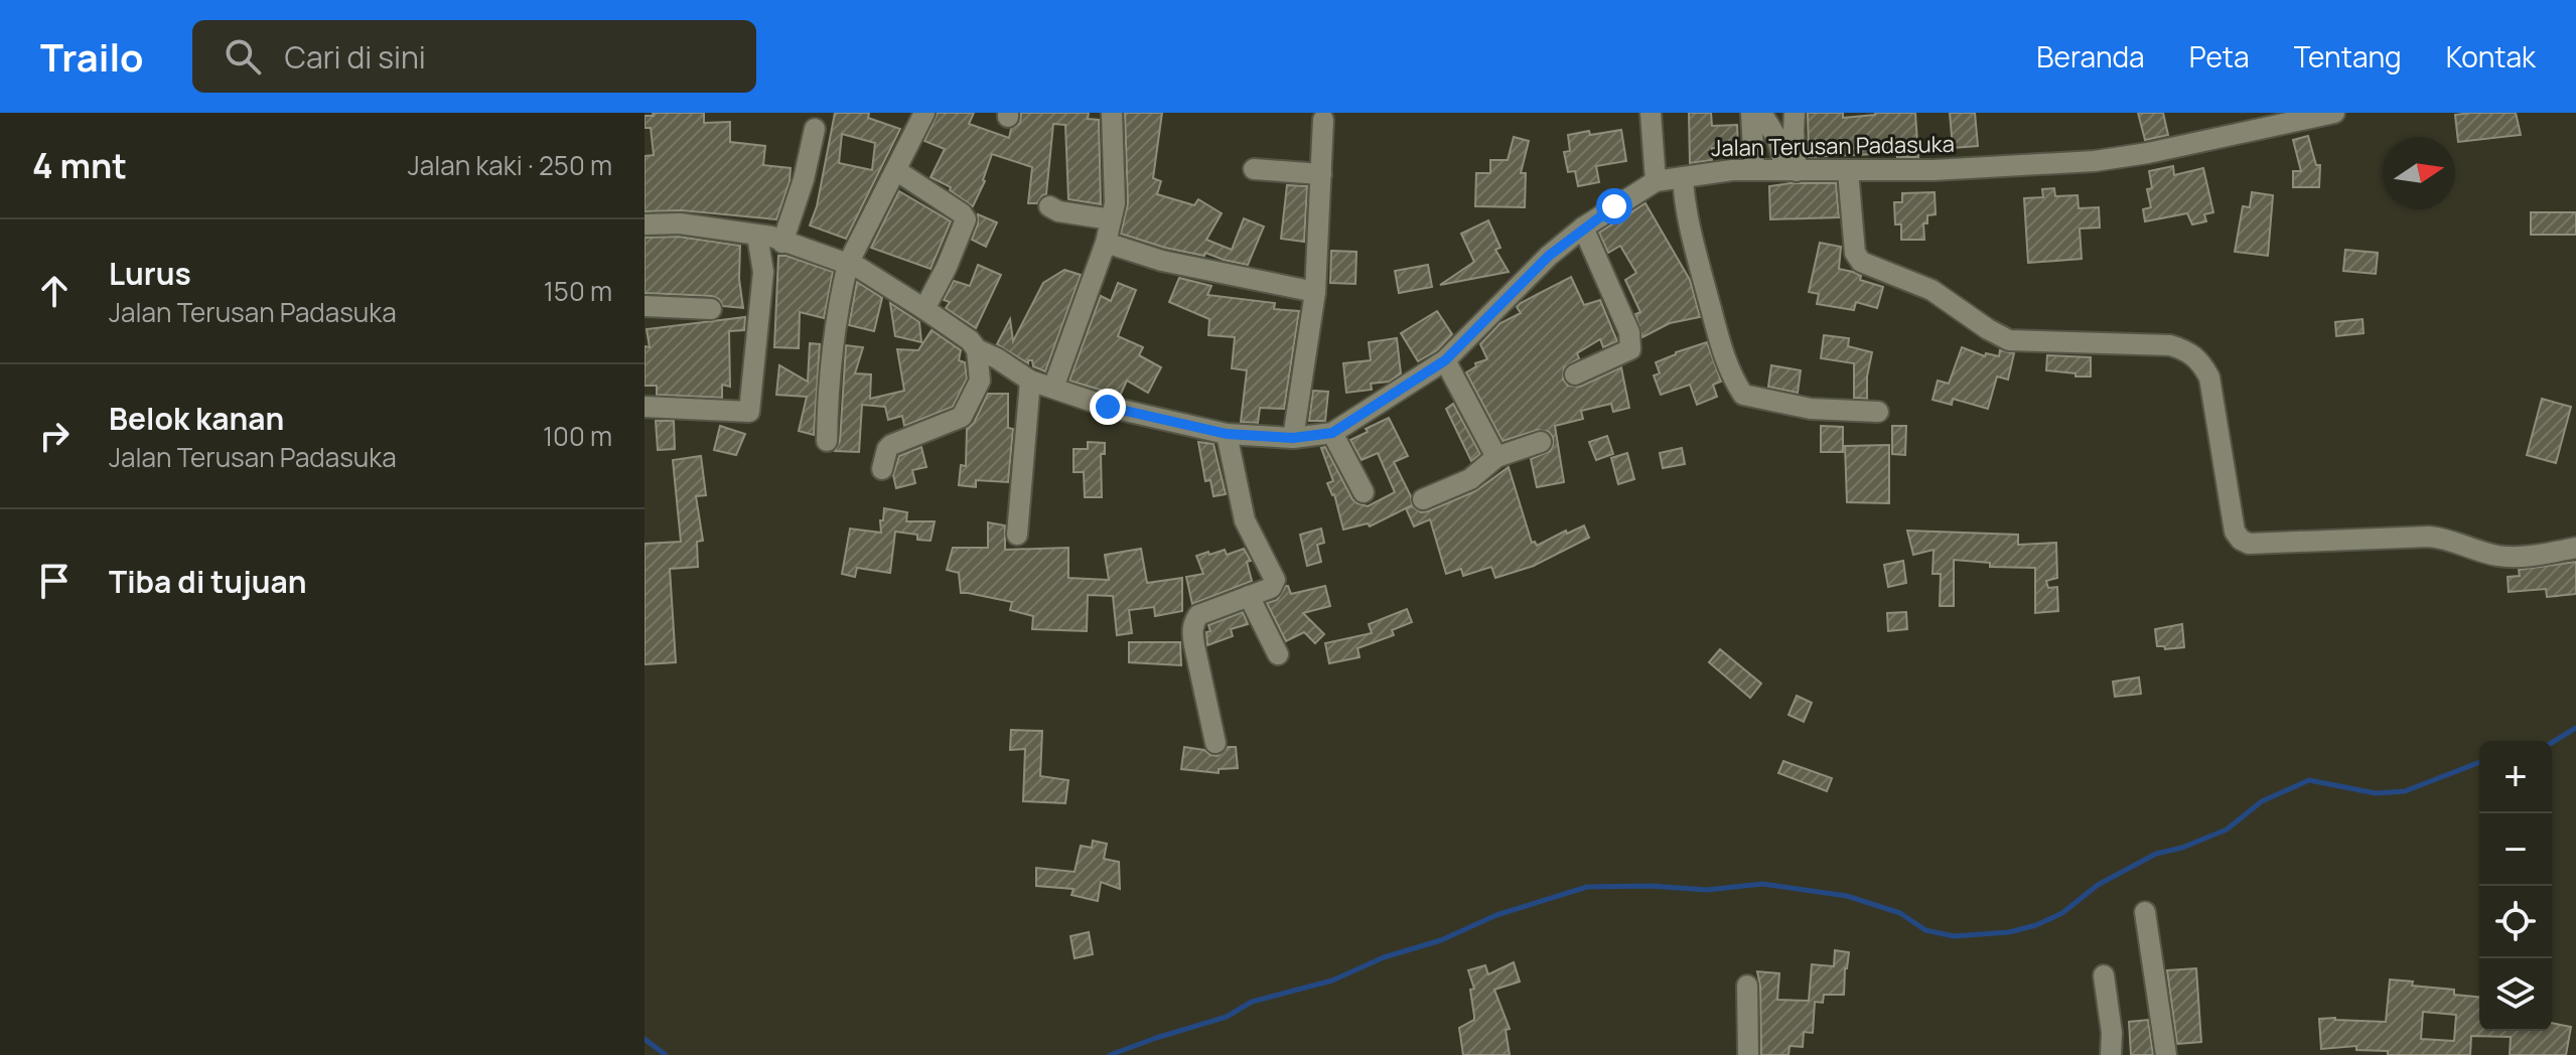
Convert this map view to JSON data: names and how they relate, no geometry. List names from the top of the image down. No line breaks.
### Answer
{"streets":{"street":["Jalan Terusan Padasuka"]},"north":"right","page":{"header":"Trailo","search":"Cari di sini","nav":["Beranda","Peta","Tentang","Kontak"],"heading":["4 mnt","Jalan kaki · 250 m"],"list":[["Lurus","Jalan Terusan Padasuka","150 m"],["Belok kanan","Jalan Terusan Padasuka","100 m"],"Tiba di tujuan"],"map_buttons":["+","−"]}}
